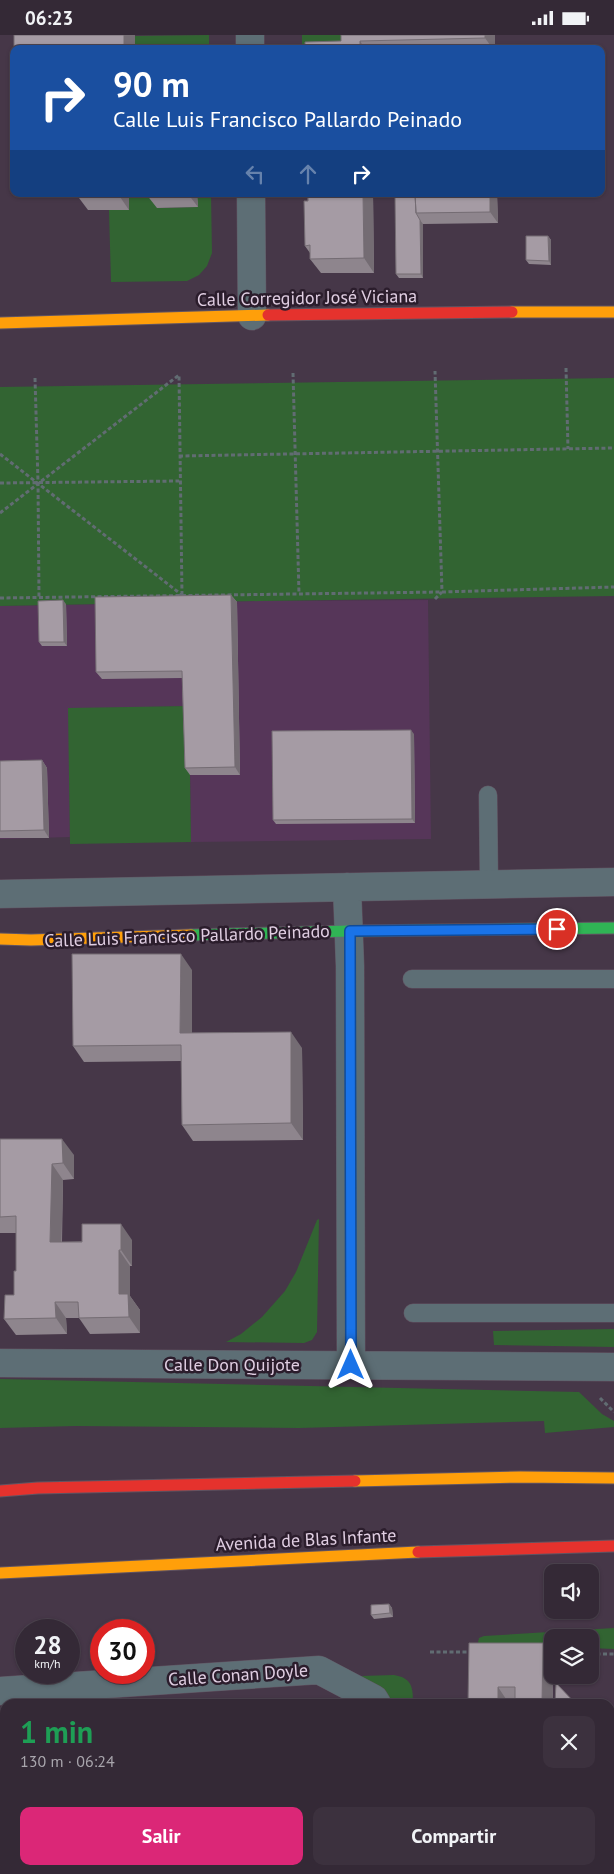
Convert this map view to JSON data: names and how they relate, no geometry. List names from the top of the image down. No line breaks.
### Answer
{"streets":{"main road":["Calle Corregidor José Viciana","Calle Luis Francisco Pallardo Peinado","Avenida de Blas Infante"],"street":["Calle Don Quijote","Calle Conan Doyle"]},"page":{"status":"06:23","turn":["90 m","Calle Luis Francisco Pallardo Peinado"],"speed":"28 km/h","limit":"30","heading":["1 min","130 m · 06:24"],"buttons":["Salir","Compartir"]}}
